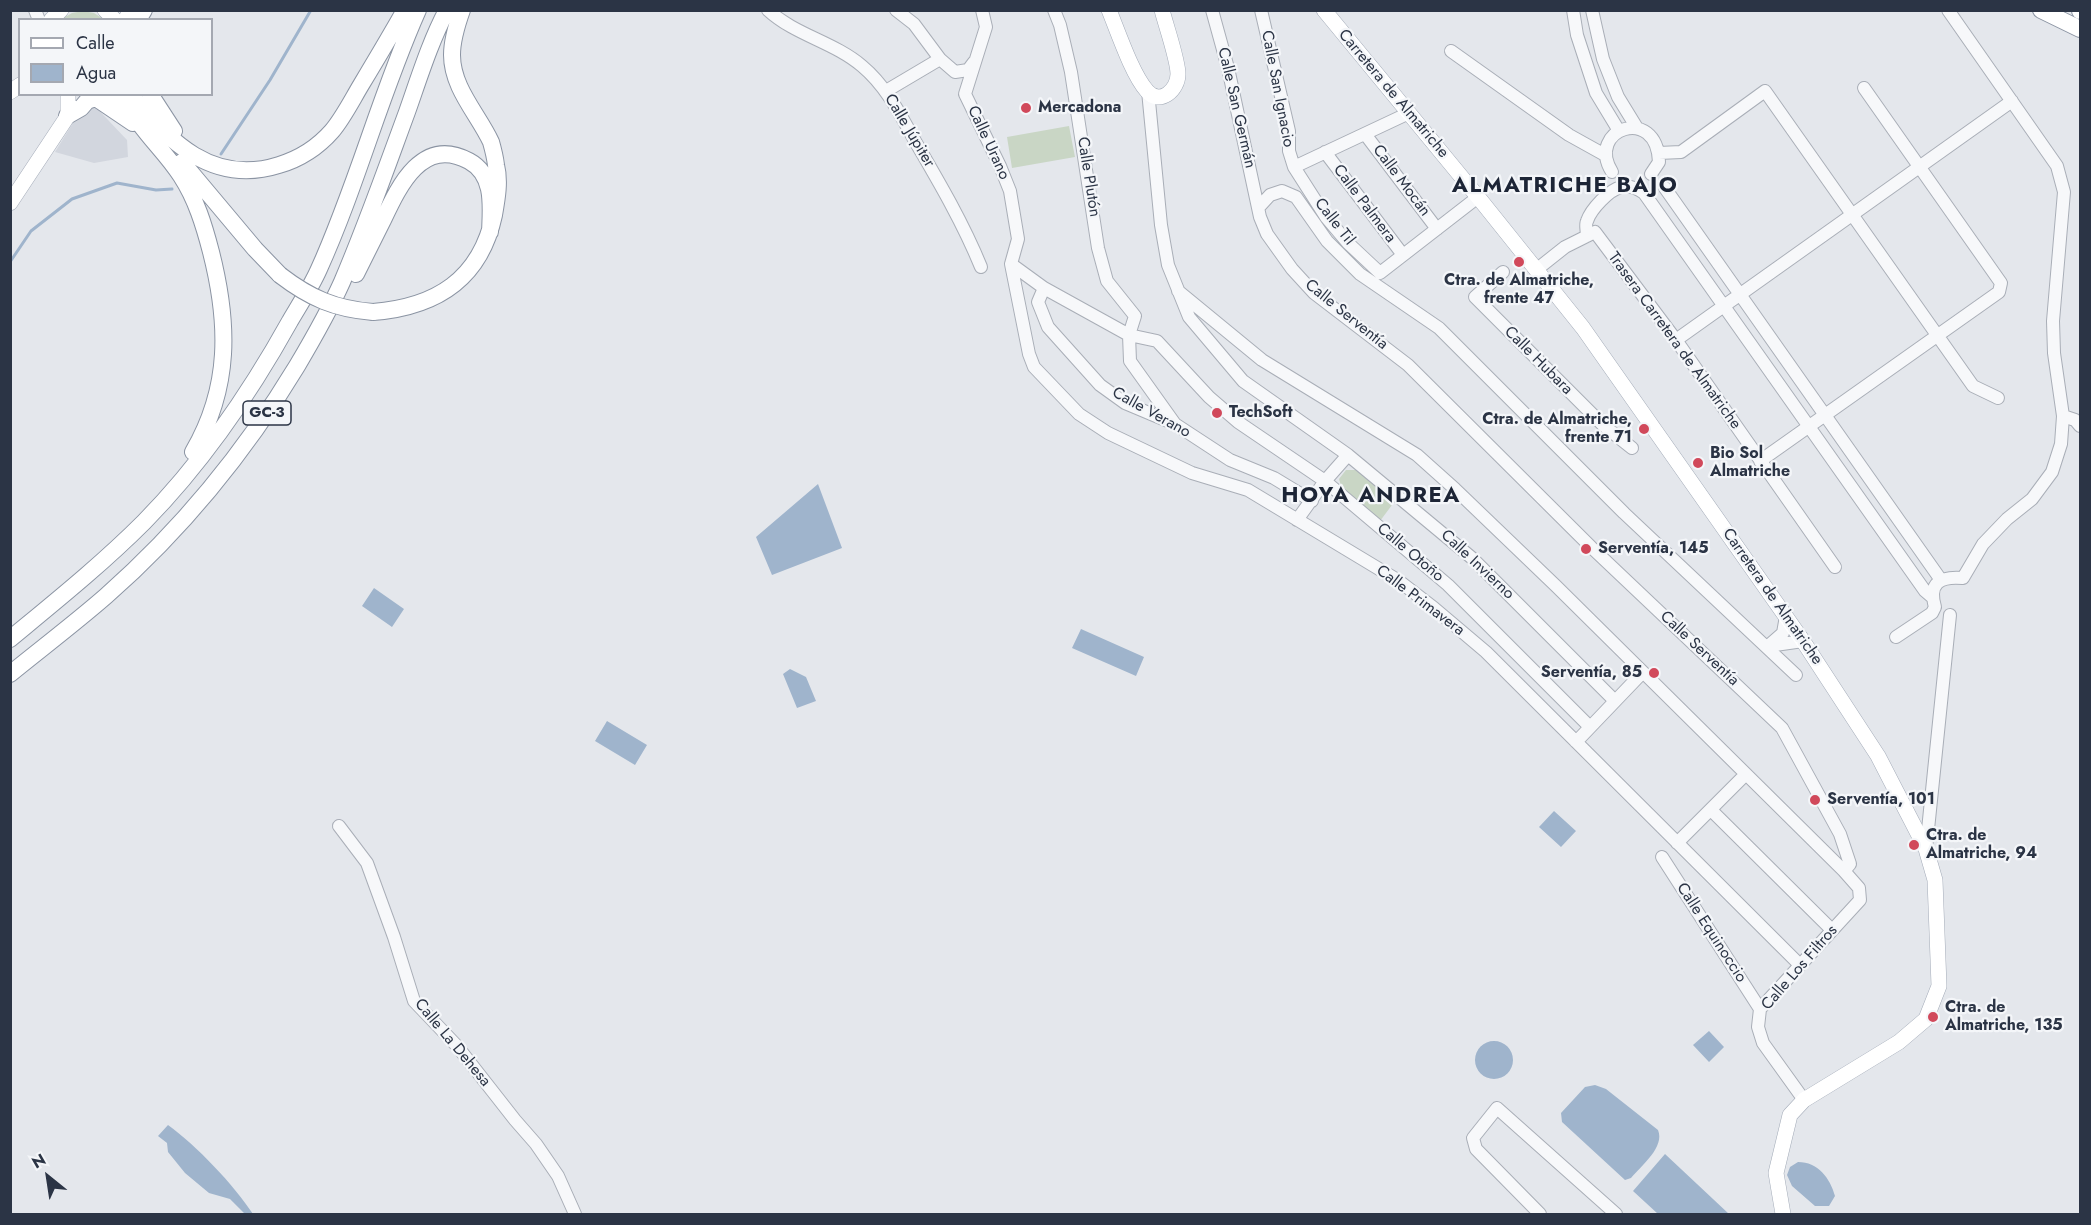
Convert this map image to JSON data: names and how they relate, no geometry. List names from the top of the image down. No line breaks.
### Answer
{"streets":{"highway":["GC-3"],"main road":["Carretera de Almatriche"],"street":["Calle San Ignacio","Calle San Germán","Calle Júpiter","Calle Urano","Calle Plutón","Calle Mocán","Calle Palmera","Calle Til","Calle Serventía","Trasera Carretera de Almatriche","Calle Hubara","Calle Verano","Calle Otoño","Calle Invierno","Calle Primavera","Calle Equinoccio","Calle Los Filtros","Calle La Dehesa"]},"crossings":[["Calle San Ignacio","Calle Til"],["Carretera de Almatriche","Calle Los Filtros"],["Calle San Germán","Calle Serventía"],["Calle Urano","Calle Primavera"],["Calle Plutón","Calle Otoño"],["Calle Palmera","Calle Til"],["Calle Serventía","Calle Los Filtros"],["Calle Verano","Calle Otoño"],["Calle Primavera","Calle Los Filtros"],["Calle Equinoccio","Calle Los Filtros"]],"districts":["ALMATRICHE BAJO","HOYA ANDREA"],"places":["Mercadona","Ctra. de Almatriche, frente 47","TechSoft","Ctra. de Almatriche, frente 71","Bio Sol Almatriche","Serventía, 145","Serventía, 85","Serventía, 101","Ctra. de Almatriche, 94","Ctra. de Almatriche, 135"],"legend":["Calle","Agua"],"north":"top left"}
